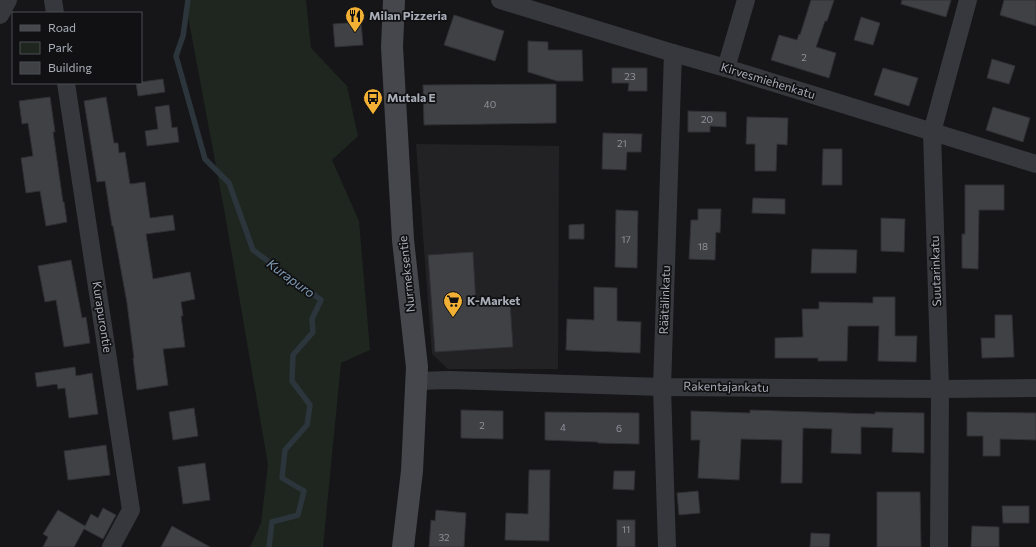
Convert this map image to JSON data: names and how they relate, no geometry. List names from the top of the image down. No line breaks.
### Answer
{"streets":{"street":["Kirvesmiehenkatu","Suutarinkatu","Nurmeksentie","Räätälinkatu","Kurapurontie","Rakentajankatu"]},"crossings":[["Kirvesmiehenkatu","Suutarinkatu"],["Kirvesmiehenkatu","Räätälinkatu"],["Suutarinkatu","Rakentajankatu"],["Nurmeksentie","Rakentajankatu"],["Räätälinkatu","Rakentajankatu"]],"water":["Kurapuro"],"places":{"restaurant":["Milan Pizzeria"],"bus stop":["Mutala E"],"supermarket":["K-Market"]},"house_numbers":["2","23","40","20","21","17","18","2","4","6","11","32"],"legend":["Road","Park","Building"]}
